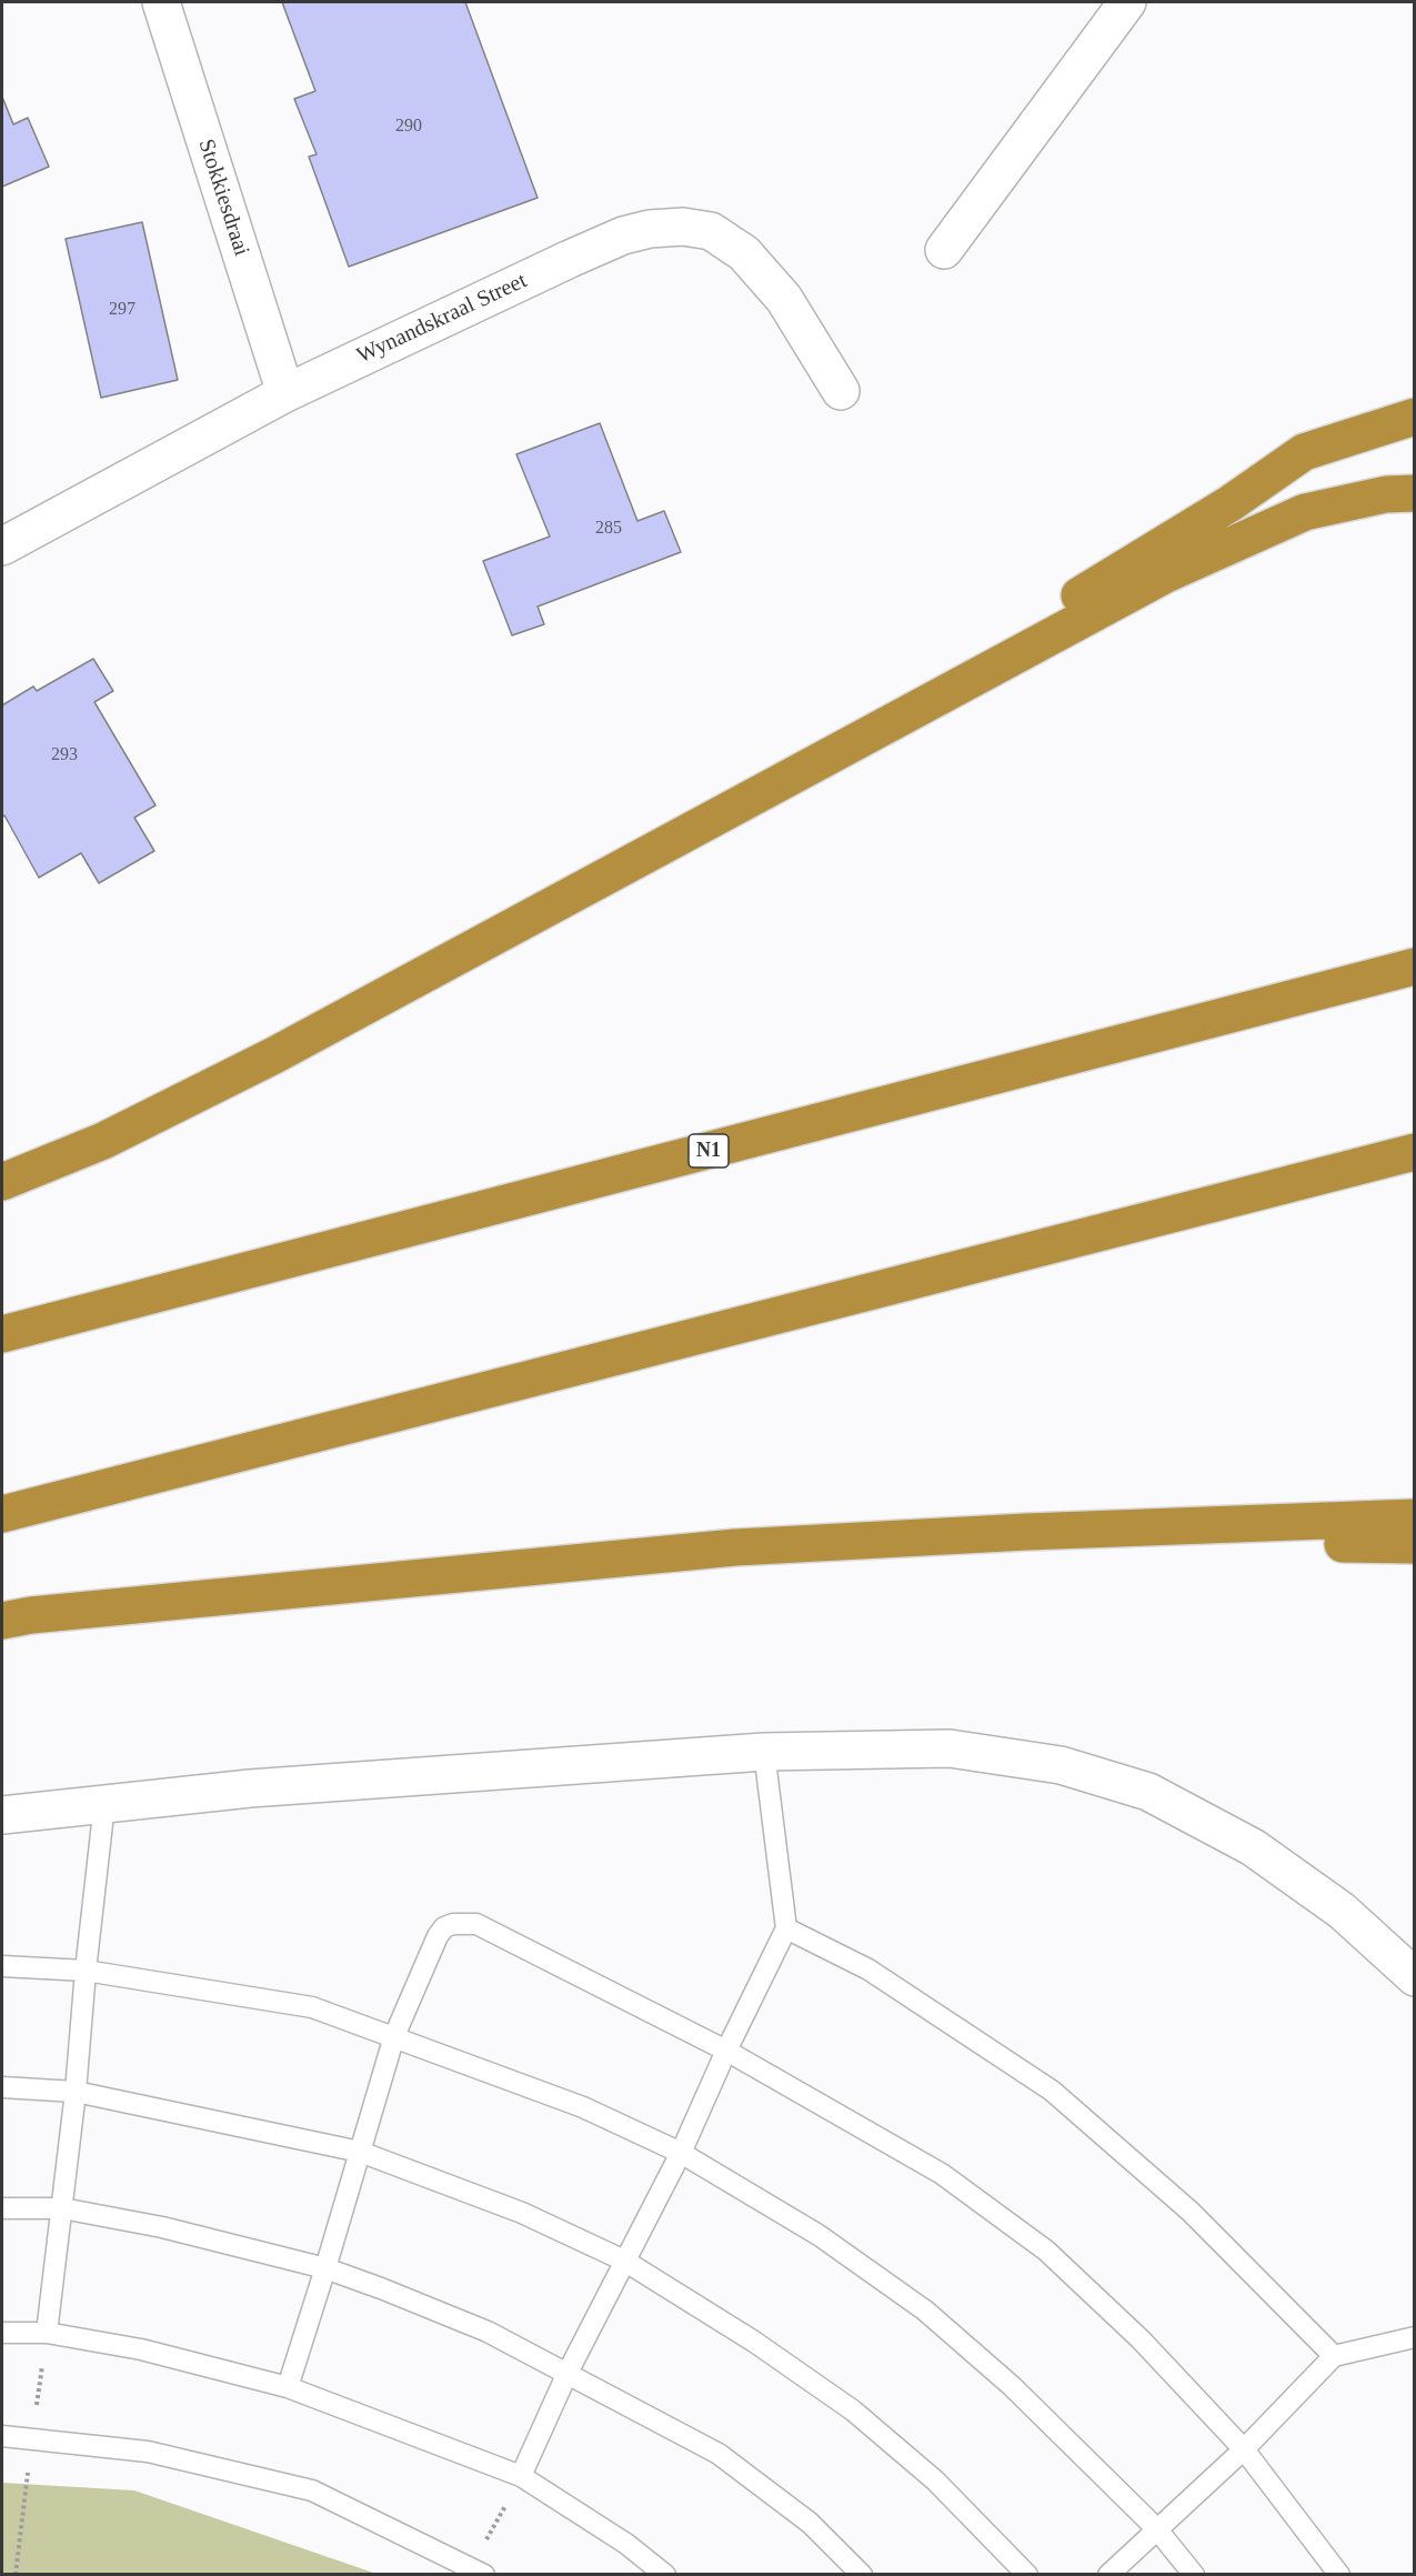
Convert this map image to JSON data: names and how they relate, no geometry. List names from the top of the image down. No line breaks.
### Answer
{"streets":{"highway":["N1"],"street":["Stokkiesdraai","Wynandskraal Street"]},"crossings":[["Stokkiesdraai","Wynandskraal Street"]],"house_numbers":["290","297","285","293"]}
